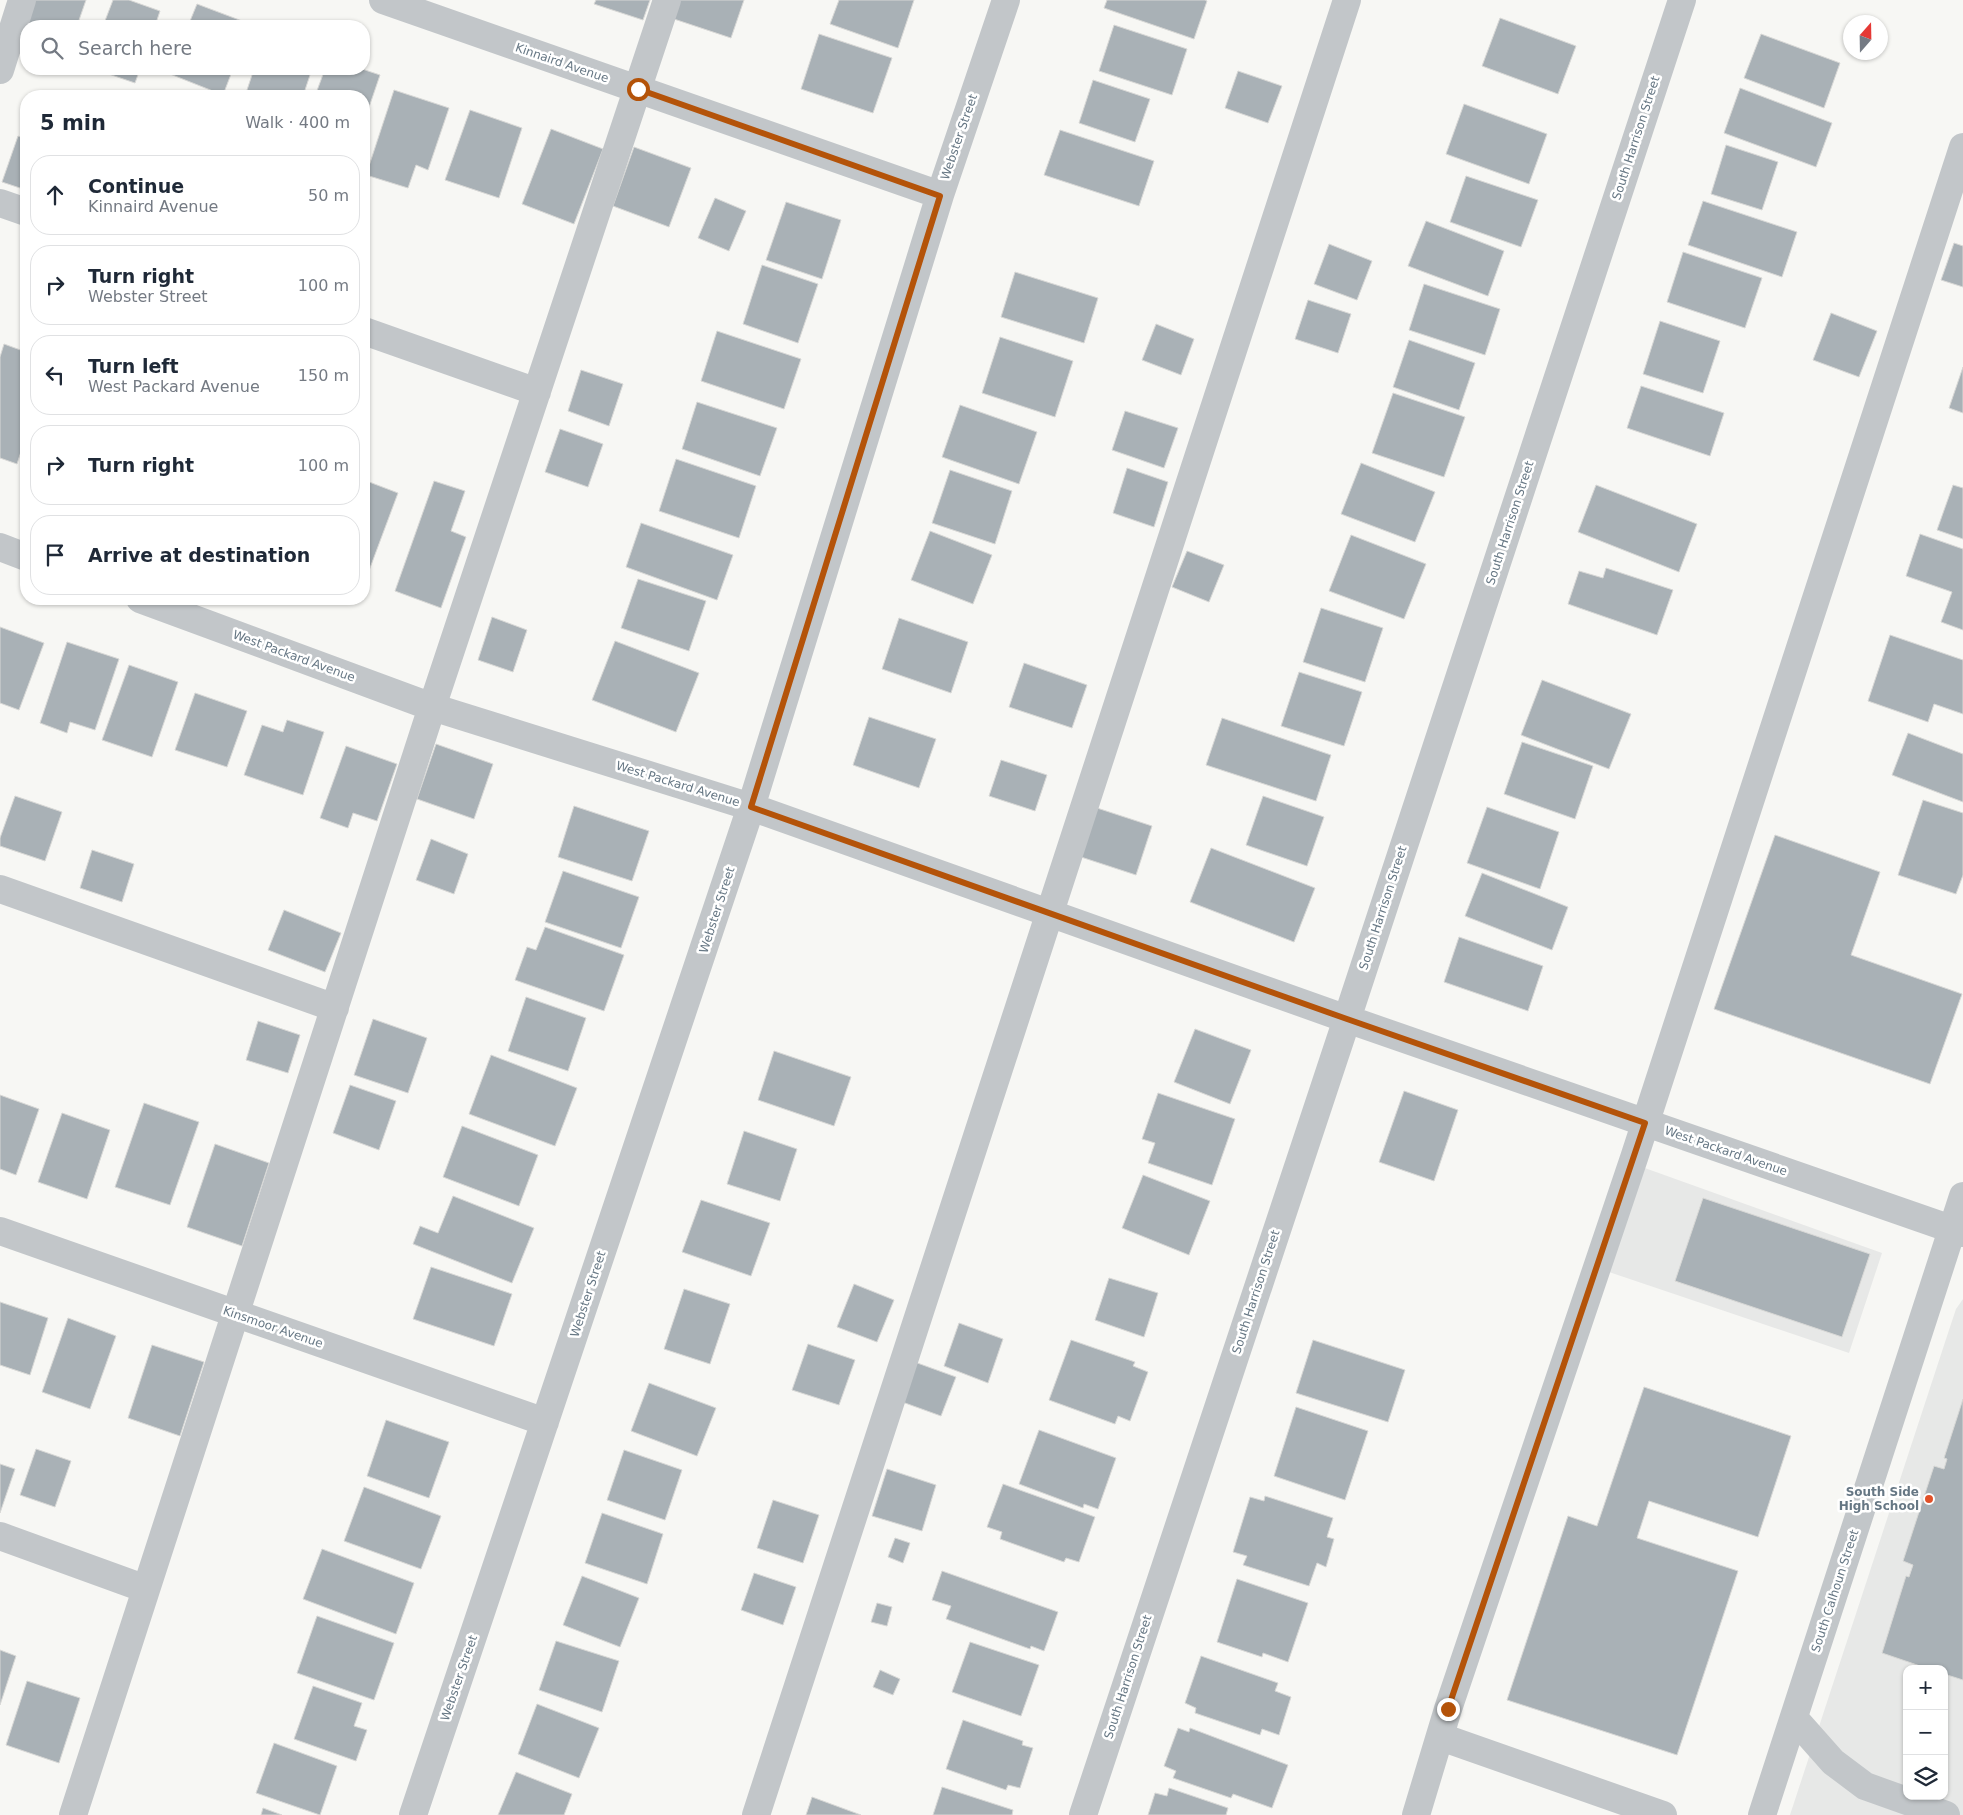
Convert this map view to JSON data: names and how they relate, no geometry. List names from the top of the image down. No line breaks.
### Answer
{"streets":{"street":["Kinnaird Avenue","Webster Street","South Harrison Street","West Packard Avenue","Kinsmoor Avenue","South Calhoun Street"]},"crossings":[["Kinnaird Avenue","Webster Street"],["Webster Street","West Packard Avenue"],["Webster Street","Kinsmoor Avenue"],["South Harrison Street","West Packard Avenue"],["West Packard Avenue","South Calhoun Street"]],"places":["South Side High School"],"north":"top","page":{"search":"Search here","heading":["5 min","Walk · 400 m"],"list":[["Continue","Kinnaird Avenue","50 m"],["Turn right","Webster Street","100 m"],["Turn left","West Packard Avenue","150 m"],["Turn right","100 m"],"Arrive at destination"],"map_buttons":["+","−"]}}
